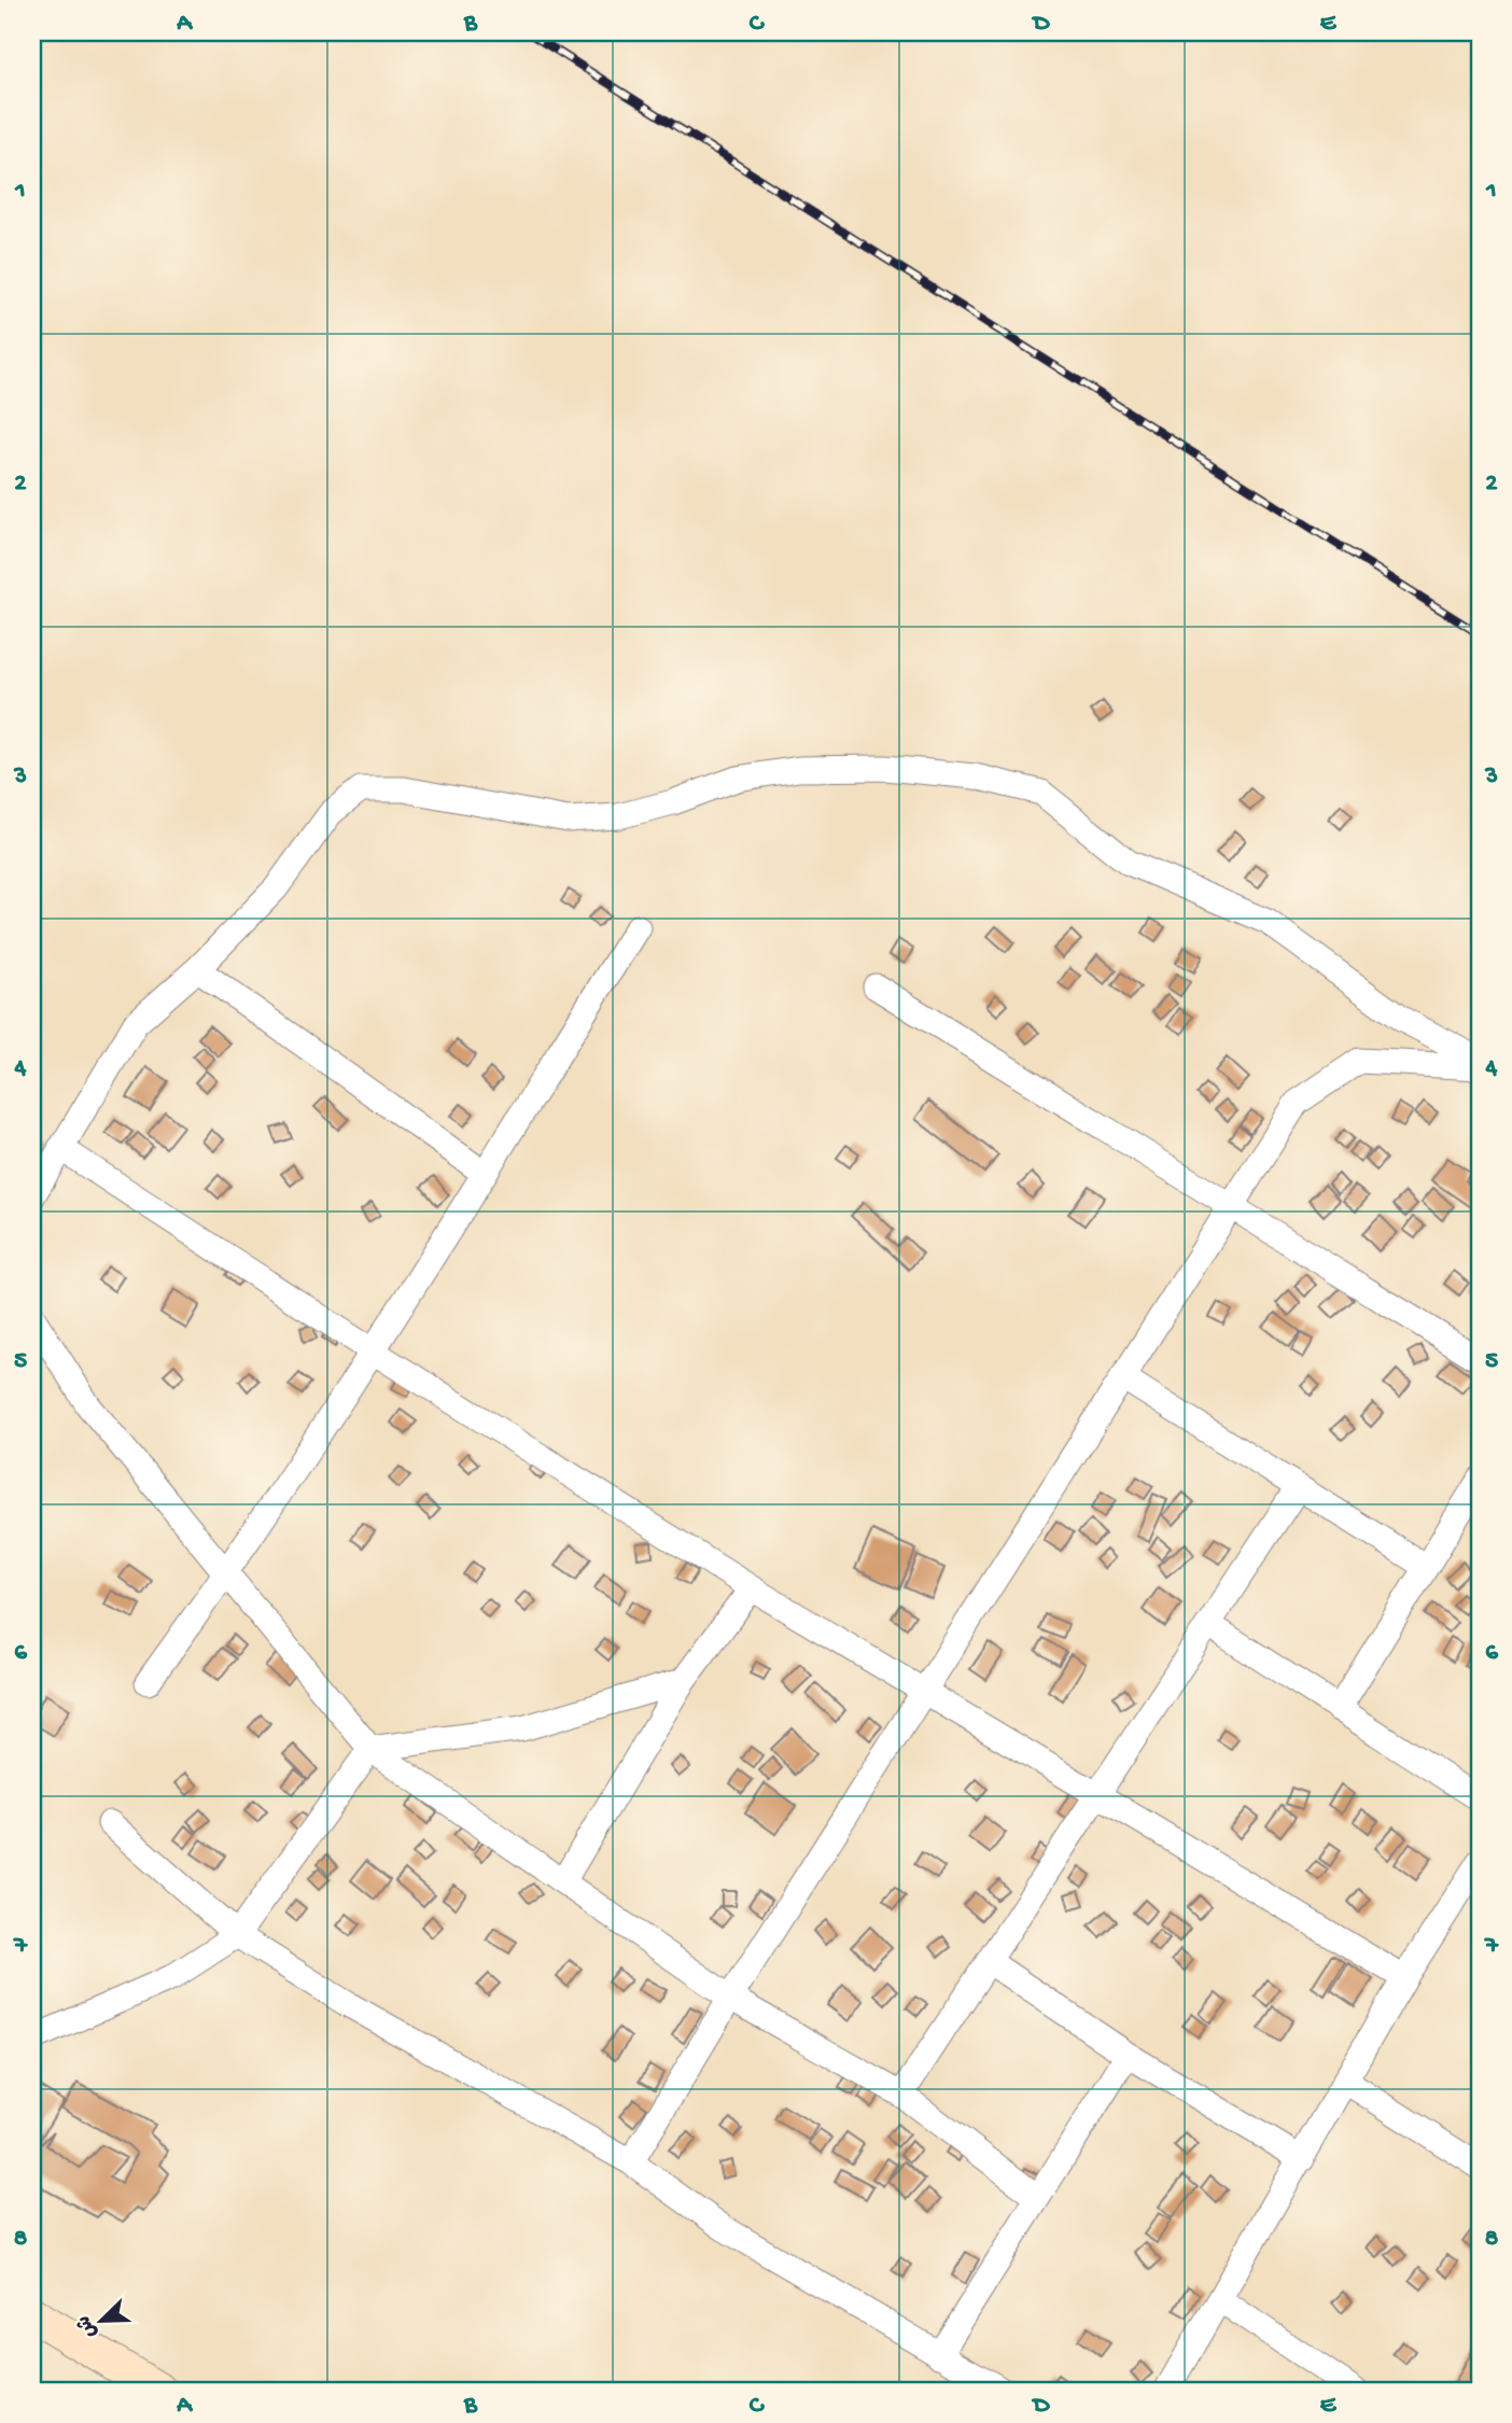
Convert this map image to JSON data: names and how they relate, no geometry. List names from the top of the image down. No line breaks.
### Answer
{"north":"bottom left","grid":{"columns":["A","B","C","D","E"],"rows":["1","2","3","4","5","6","7","8"]}}
